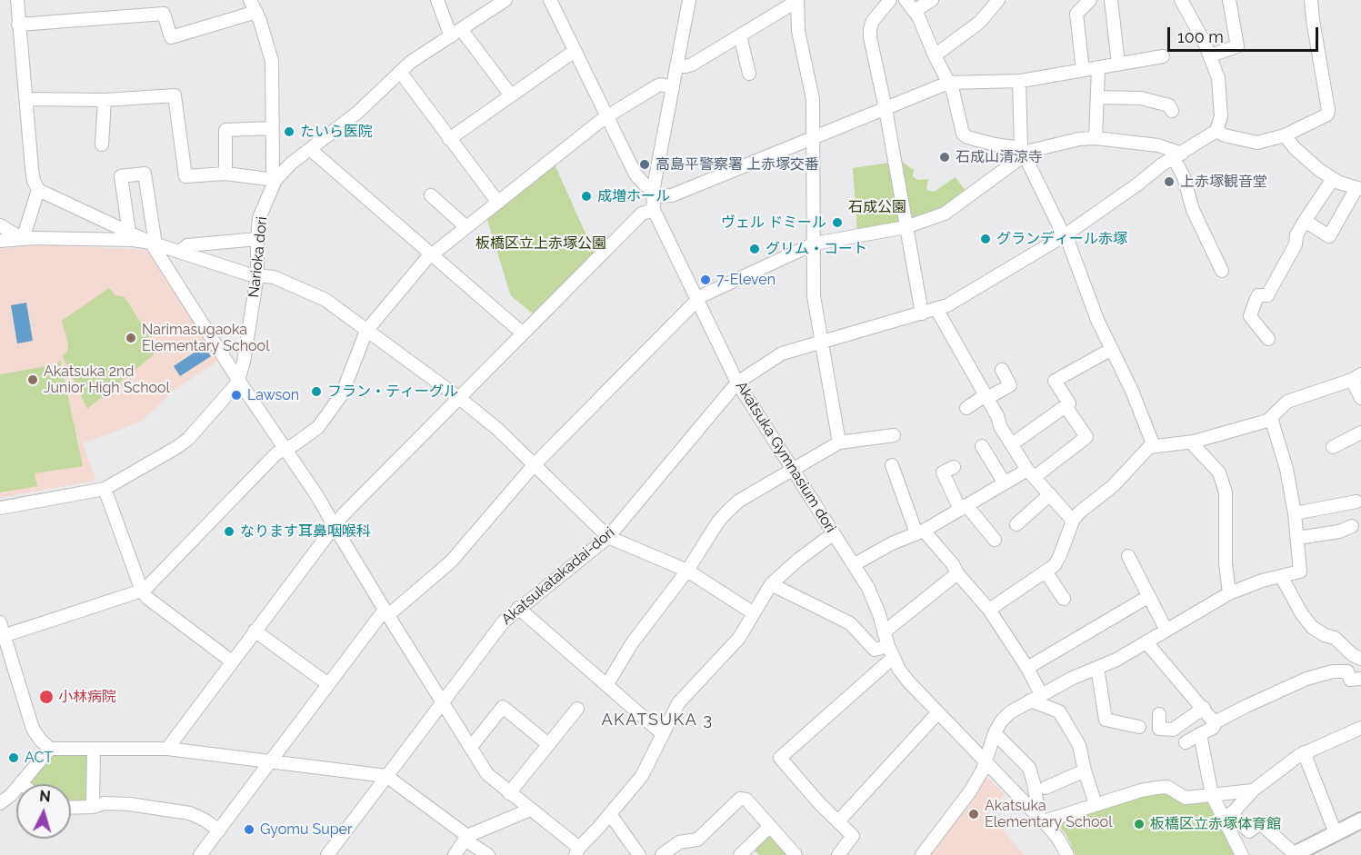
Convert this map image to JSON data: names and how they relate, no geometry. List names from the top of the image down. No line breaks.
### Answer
{"streets":{"street":["Narioka dori","Akatsuka Gymnasium dori","Akatsukatakadai-dori"]},"crossings":[["Akatsuka Gymnasium dori","Akatsukatakadai-dori"]],"districts":["AKATSUKA 3"],"parks":["石成公園","板橋区立上赤塚公園"],"places":["たいら医院","石成山清涼寺","高島平警察署 上赤塚交番","上赤塚観音堂","成増ホール","ヴェル ドミール","グランディール赤塚","グリム・コート","7-Eleven","Narimasugaoka Elementary School","Akatsuka 2nd Junior High School","フラン・ティーグル","Lawson","なります耳鼻咽喉科","小林病院","ACT","Akatsuka Elementary School","板橋区立赤塚体育館","Gyomu Super"],"scale_bar":"100 m","north":"top"}
